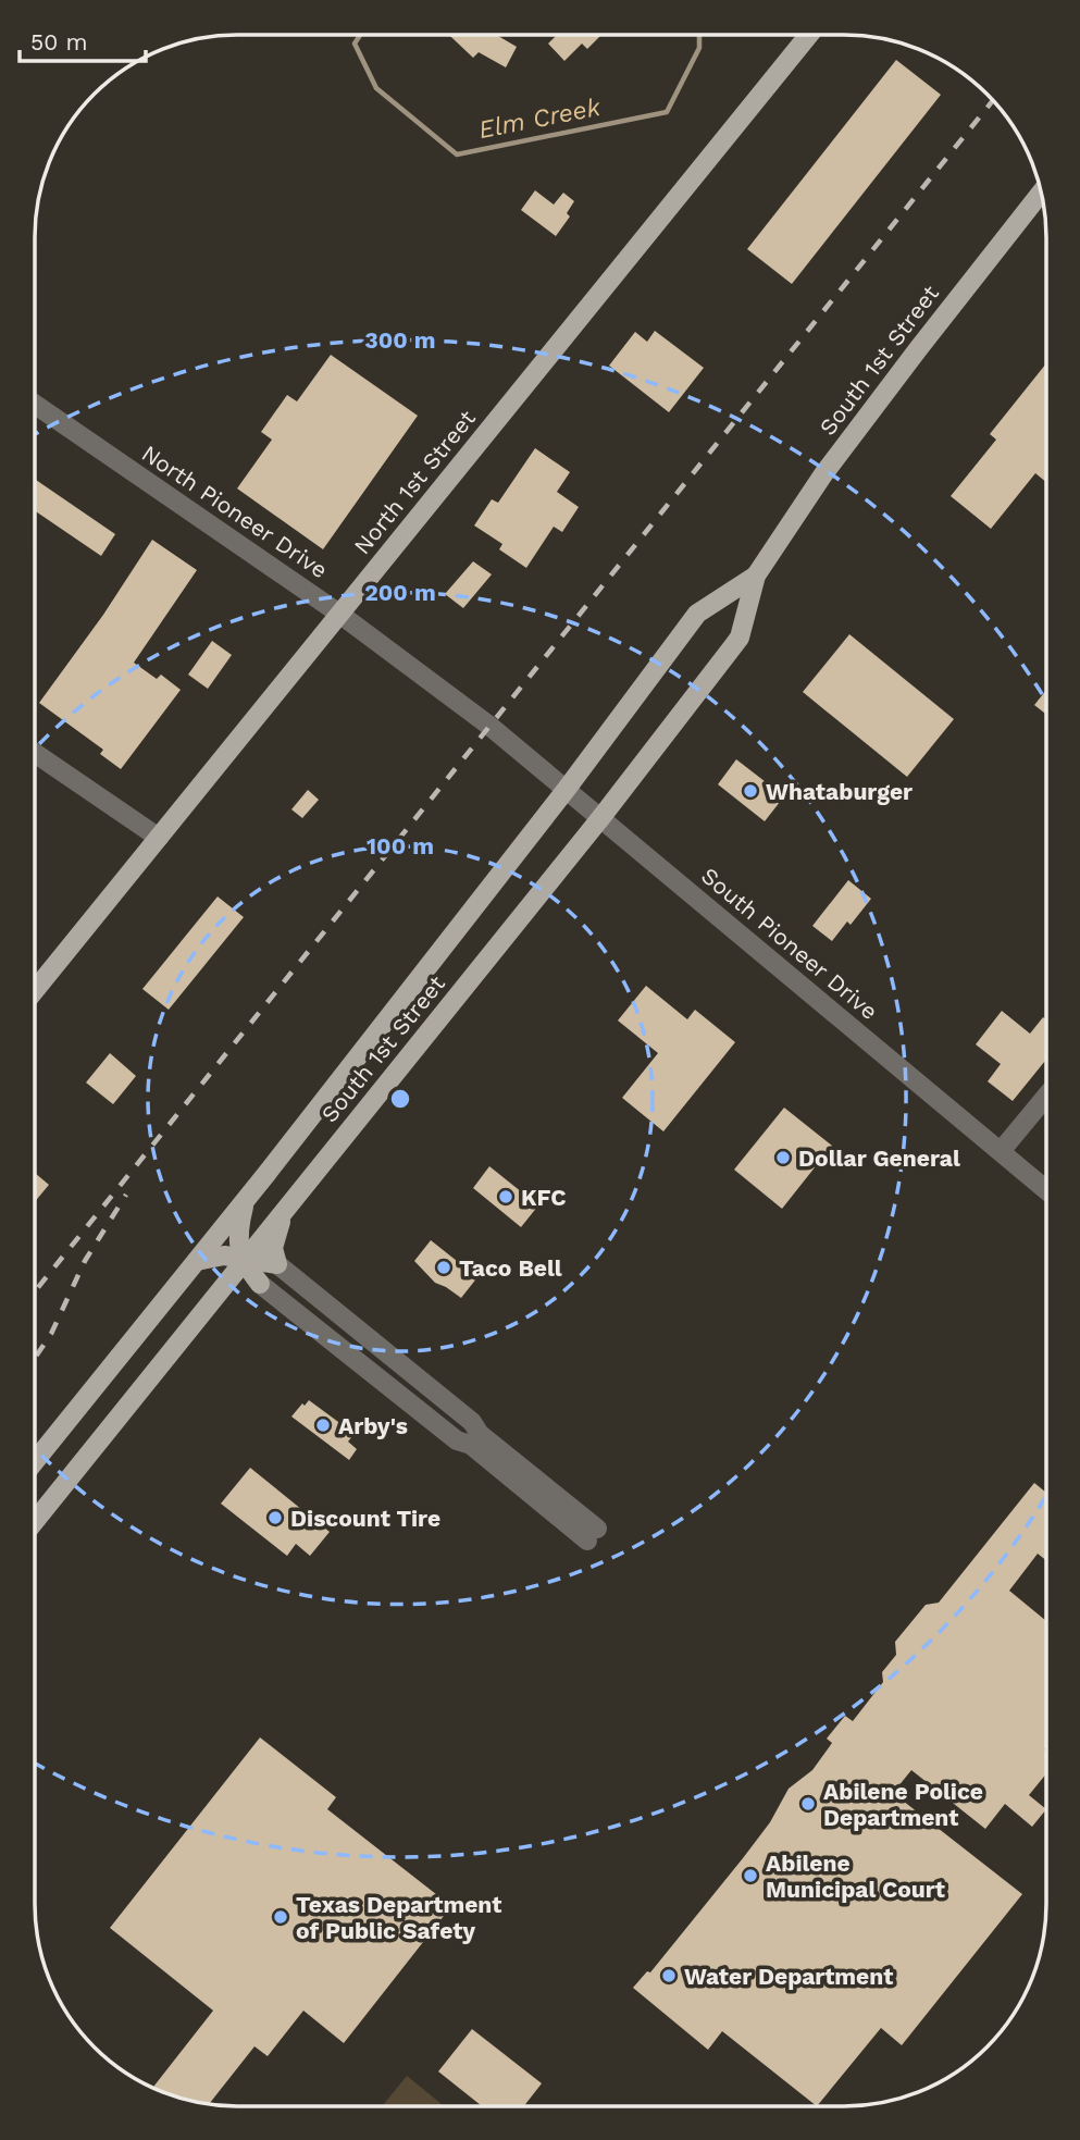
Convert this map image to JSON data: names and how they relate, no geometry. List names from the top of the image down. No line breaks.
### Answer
{"streets":{"main road":["South 1st Street","North 1st Street"],"street":["North Pioneer Drive","South Pioneer Drive"]},"crossings":[["South 1st Street","South Pioneer Drive"],["North 1st Street","North Pioneer Drive"],["North Pioneer Drive","South Pioneer Drive"]],"water":["Elm Creek"],"places":["Whataburger","Dollar General","KFC","Taco Bell","Arby's","Discount Tire","Abilene Police Department","Abilene Municipal Court","Texas Department of Public Safety","Water Department"],"scale_bar":"50 m","rings":["300 m","200 m","100 m"]}
